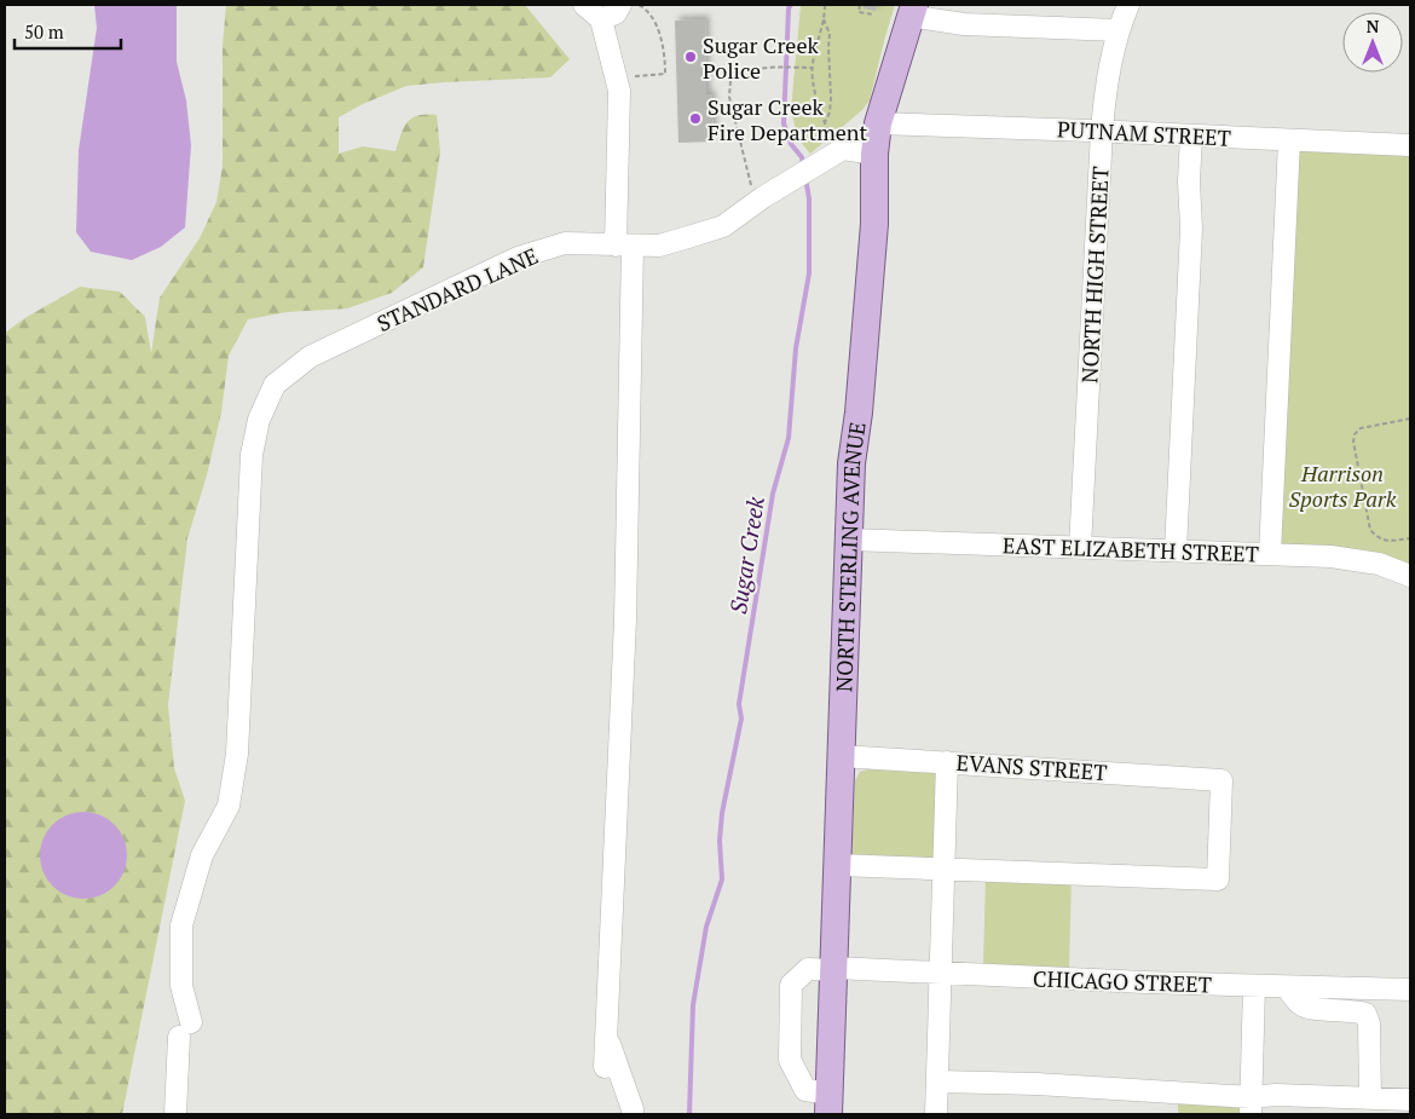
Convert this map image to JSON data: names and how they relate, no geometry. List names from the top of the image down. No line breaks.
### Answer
{"streets":{"main road":["NORTH STERLING AVENUE"],"street":["PUTNAM STREET","NORTH HIGH STREET","STANDARD LANE","EAST ELIZABETH STREET","EVANS STREET","CHICAGO STREET"]},"crossings":[["PUTNAM STREET","NORTH HIGH STREET"],["PUTNAM STREET","NORTH STERLING AVENUE"],["NORTH HIGH STREET","EAST ELIZABETH STREET"],["STANDARD LANE","NORTH STERLING AVENUE"],["EAST ELIZABETH STREET","NORTH STERLING AVENUE"],["NORTH STERLING AVENUE","EVANS STREET"],["NORTH STERLING AVENUE","CHICAGO STREET"]],"water":["Sugar Creek"],"parks":["Harrison Sports Park"],"places":["Sugar Creek Police","Sugar Creek Fire Department"],"scale_bar":"50 m","north":"top"}
